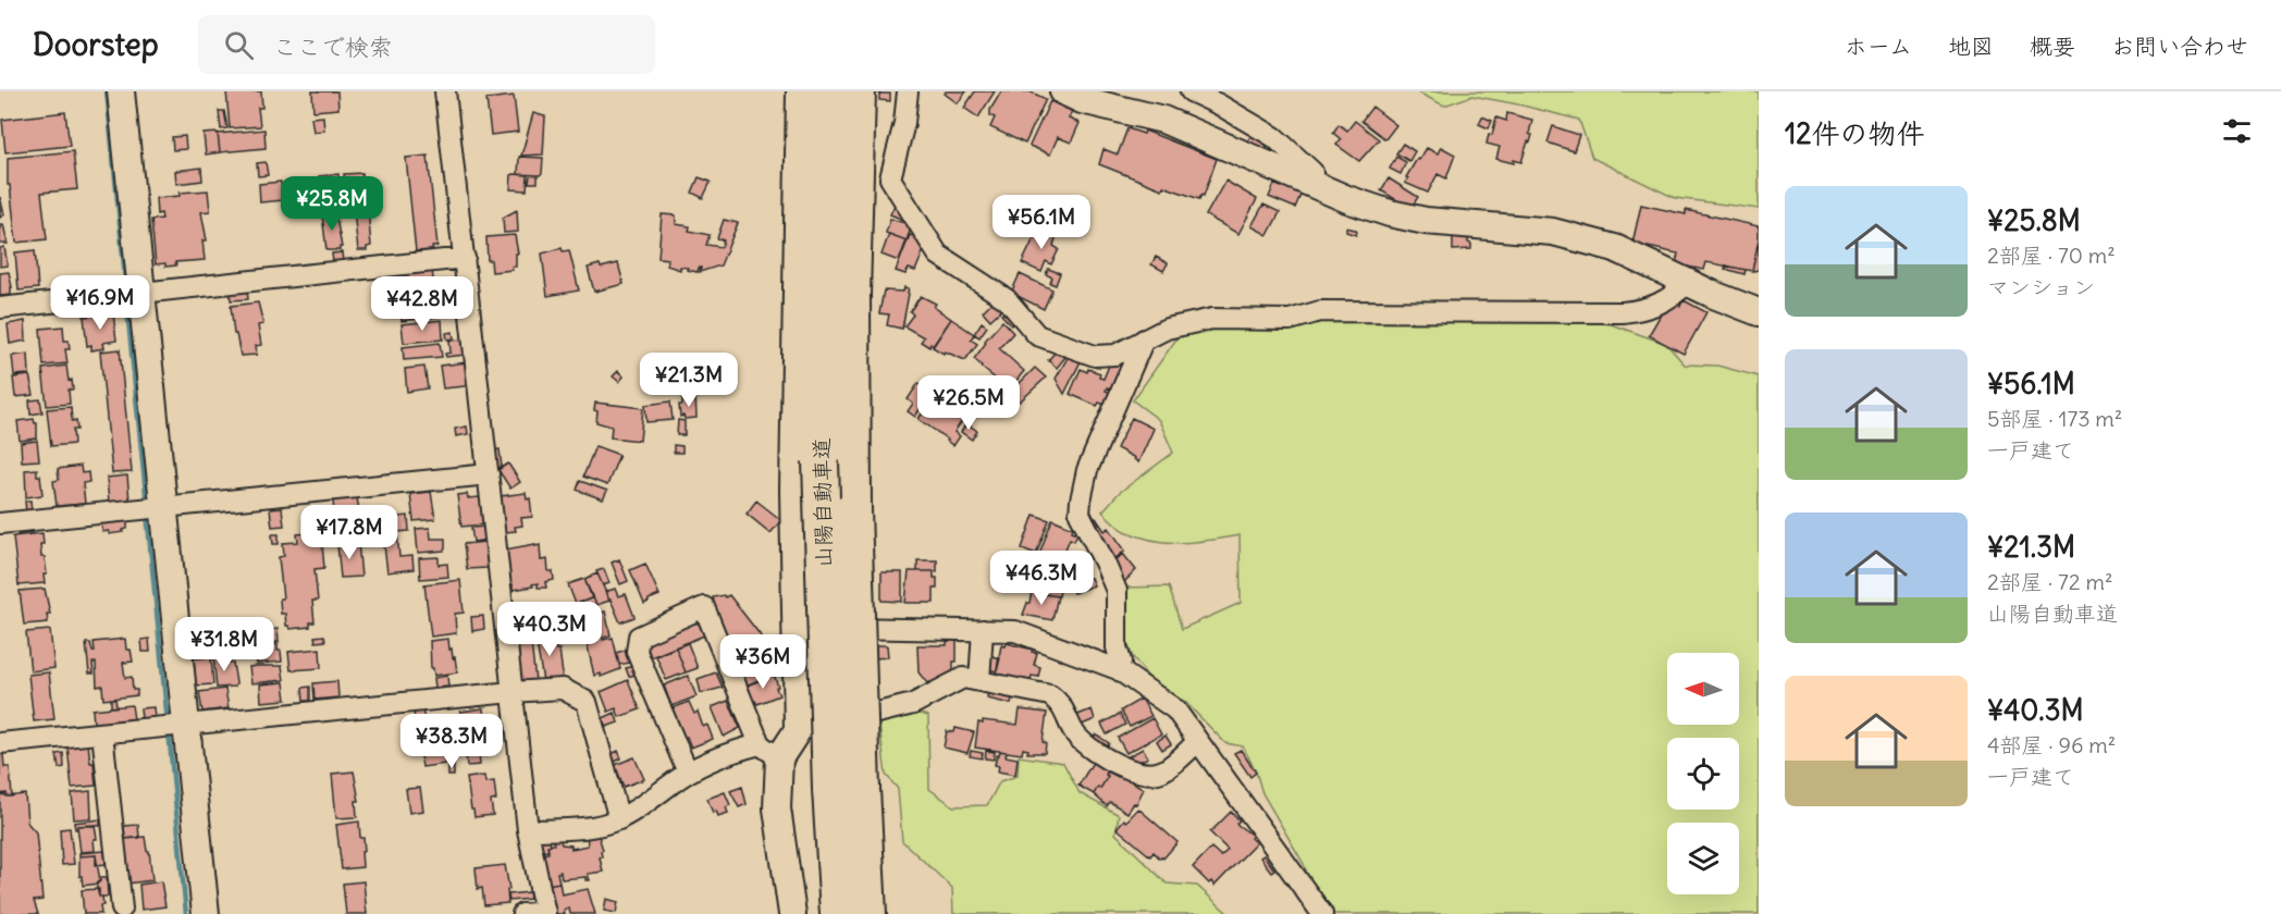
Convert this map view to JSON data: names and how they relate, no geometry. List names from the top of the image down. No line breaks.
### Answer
{"streets":{"highway":["山陽自動車道"]},"north":"left","page":{"header":"Doorstep","search":"ここで検索","nav":["ホーム","地図","概要","お問い合わせ"],"heading":"12件の物件","list":[{"name":"¥25.8M","note":"2部屋 · 70 m² · マンション"},{"name":"¥56.1M","note":"5部屋 · 173 m² · 一戸建て"},{"name":"¥21.3M","note":"2部屋 · 72 m² · 山陽自動車道"},{"name":"¥40.3M","note":"4部屋 · 96 m² · 一戸建て"}],"price":["¥25.8M","¥56.1M","¥16.9M","¥42.8M","¥21.3M","¥26.5M","¥17.8M","¥46.3M","¥40.3M","¥31.8M","¥36M","¥38.3M"]}}
